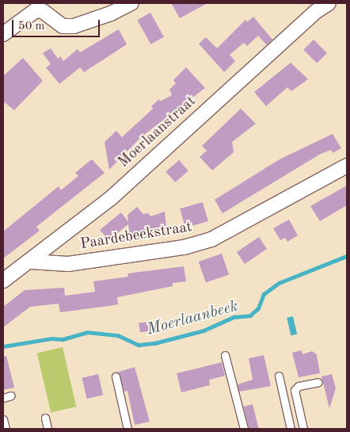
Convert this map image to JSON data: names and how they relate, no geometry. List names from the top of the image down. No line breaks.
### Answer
{"streets":{"street":["Moerlaanstraat","Paardebeekstraat"]},"crossings":[["Moerlaanstraat","Paardebeekstraat"]],"water":["Moerlaanbeek"],"scale_bar":"50 m"}
